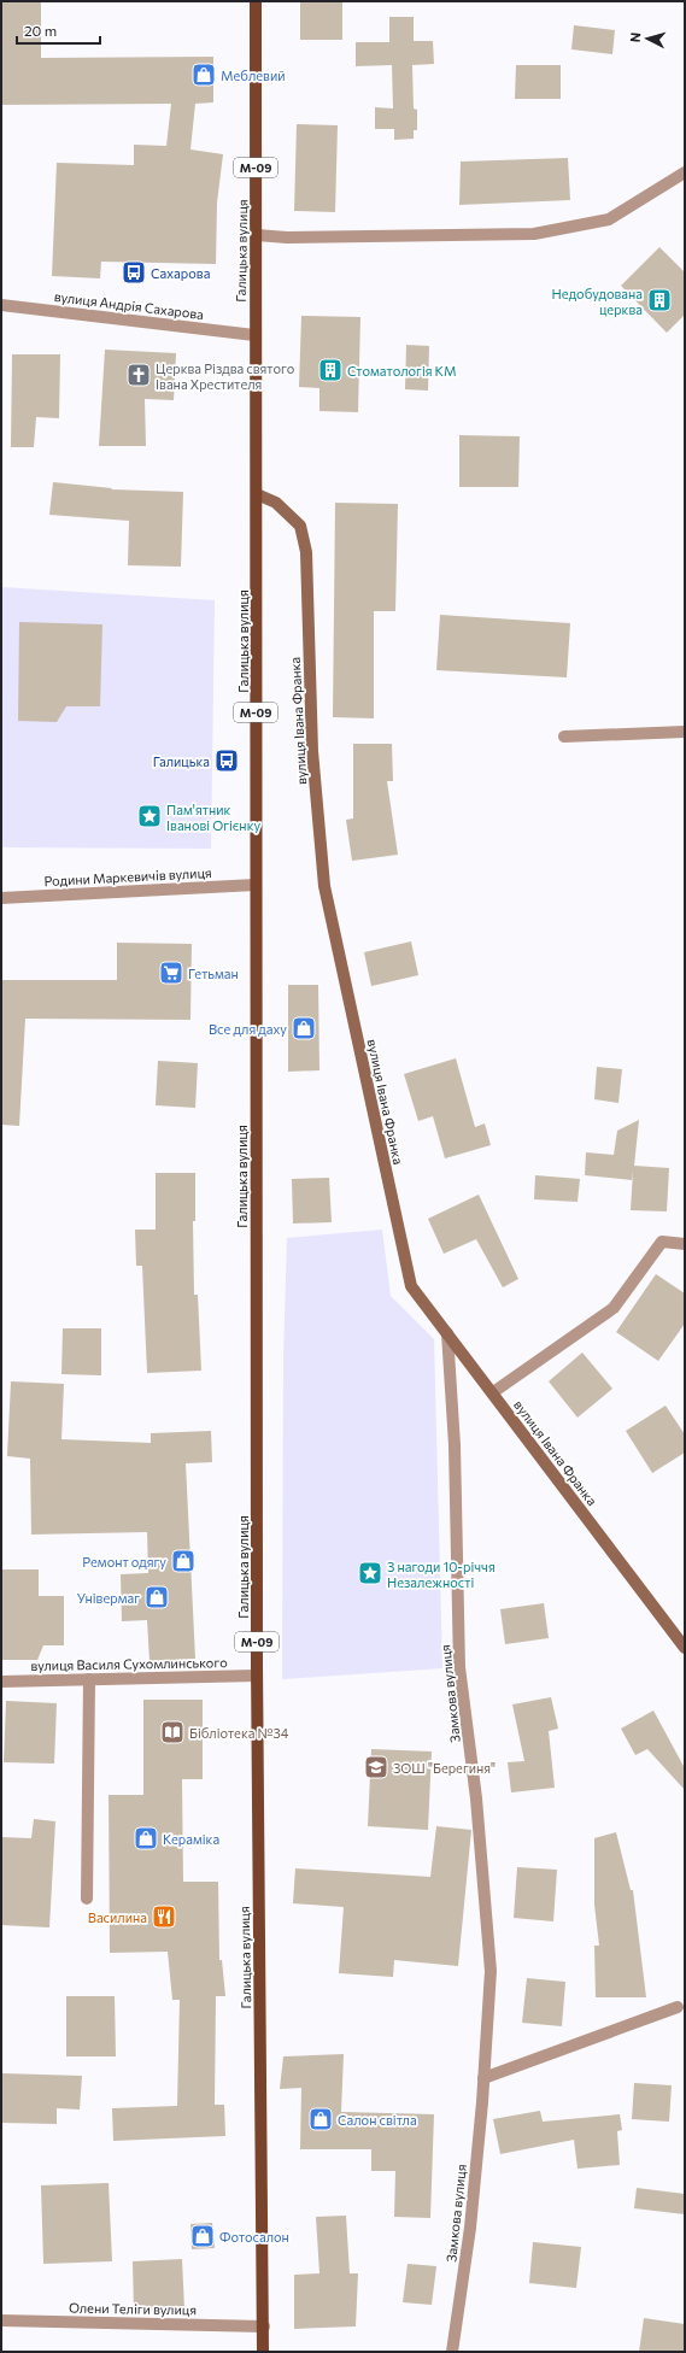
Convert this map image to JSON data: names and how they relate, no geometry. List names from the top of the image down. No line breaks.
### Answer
{"streets":{"main road":["М-09","Галицька вулиця"],"street":["вулиця Андрія Сахарова","вулиця Івана Франка","Родини Маркевичів вулиця","вулиця Василя Сухомлинського","Замкова вулиця","Олени Теліги вулиця"]},"crossings":[["Галицька вулиця","вулиця Андрія Сахарова"],["Галицька вулиця","вулиця Івана Франка"],["Галицька вулиця","Родини Маркевичів вулиця"],["Галицька вулиця","вулиця Василя Сухомлинського"],["Галицька вулиця","Олени Теліги вулиця"],["вулиця Івана Франка","Замкова вулиця"]],"places":{"shop":["Меблевий","Все для даху","Ремонт одягу","Універмаг","Кераміка","Салон світла","Фотосалон"],"bus stop":["Сахарова","Галицька"],"building":["Недобудована церква","Стоматологія KM"],"church":["Церква Різдва святого Івана Хрестителя"],"place":["Пам'ятник Іванові Огієнку","З нагоди 10-річчя Незалежності"],"supermarket":["Гетьман"],"library":["Бібліотека №34"],"school or university":["ЗОШ \"Берегиня\""],"restaurant":["Василина"]},"scale_bar":"20 m","north":"left"}
